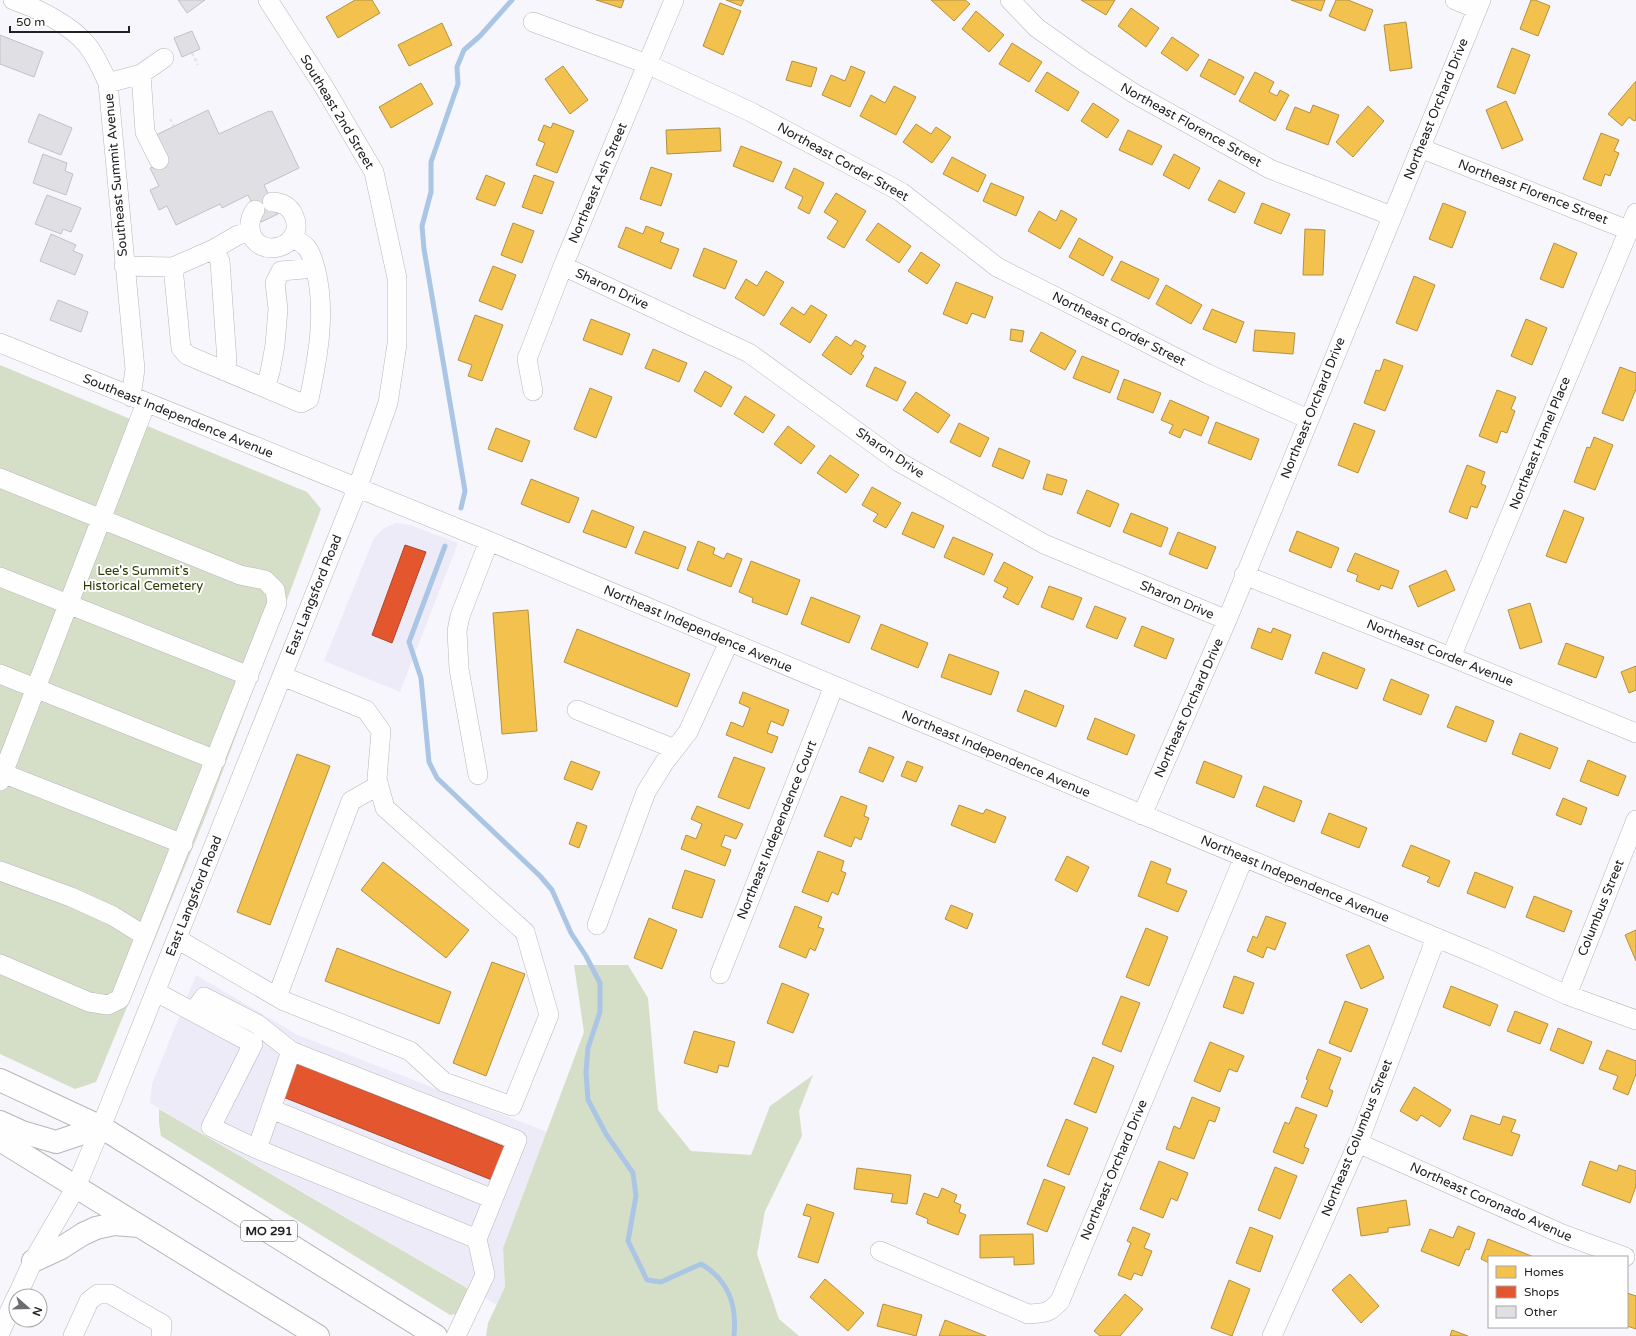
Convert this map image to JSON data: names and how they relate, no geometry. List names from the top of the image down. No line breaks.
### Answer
{"streets":{"main road":["MO 291"],"street":["Northeast Orchard Drive","Southeast 2nd Street","Northeast Florence Street","Northeast Corder Street","Southeast Summit Avenue","Northeast Ash Street","Sharon Drive","Southeast Independence Avenue","Northeast Hamel Place","East Langsford Road","Northeast Independence Avenue","Northeast Corder Avenue","Northeast Independence Court","Columbus Street","Northeast Columbus Street","Northeast Coronado Avenue"]},"crossings":[["Northeast Orchard Drive","Northeast Florence Street"],["Northeast Orchard Drive","Northeast Corder Street"],["Northeast Orchard Drive","Sharon Drive"],["Northeast Orchard Drive","Northeast Independence Avenue"],["Northeast Orchard Drive","Northeast Corder Avenue"],["Southeast 2nd Street","Southeast Independence Avenue"],["Southeast 2nd Street","East Langsford Road"],["Southeast 2nd Street","Northeast Independence Avenue"],["Northeast Florence Street","Northeast Hamel Place"],["Northeast Corder Street","Northeast Ash Street"],["Southeast Summit Avenue","Southeast Independence Avenue"],["Northeast Ash Street","Sharon Drive"],["Southeast Independence Avenue","East Langsford Road"],["Southeast Independence Avenue","Northeast Independence Avenue"],["Northeast Hamel Place","Northeast Corder Avenue"],["East Langsford Road","Northeast Independence Avenue"],["East Langsford Road","MO 291"],["Northeast Independence Avenue","Northeast Independence Court"],["Northeast Independence Avenue","Columbus Street"],["Northeast Independence Avenue","Northeast Columbus Street"],["Northeast Columbus Street","Northeast Coronado Avenue"]],"parks":["Lee's Summit's Historical Cemetery"],"legend":["Homes","Shops","Other"],"scale_bar":"50 m","north":"right"}
